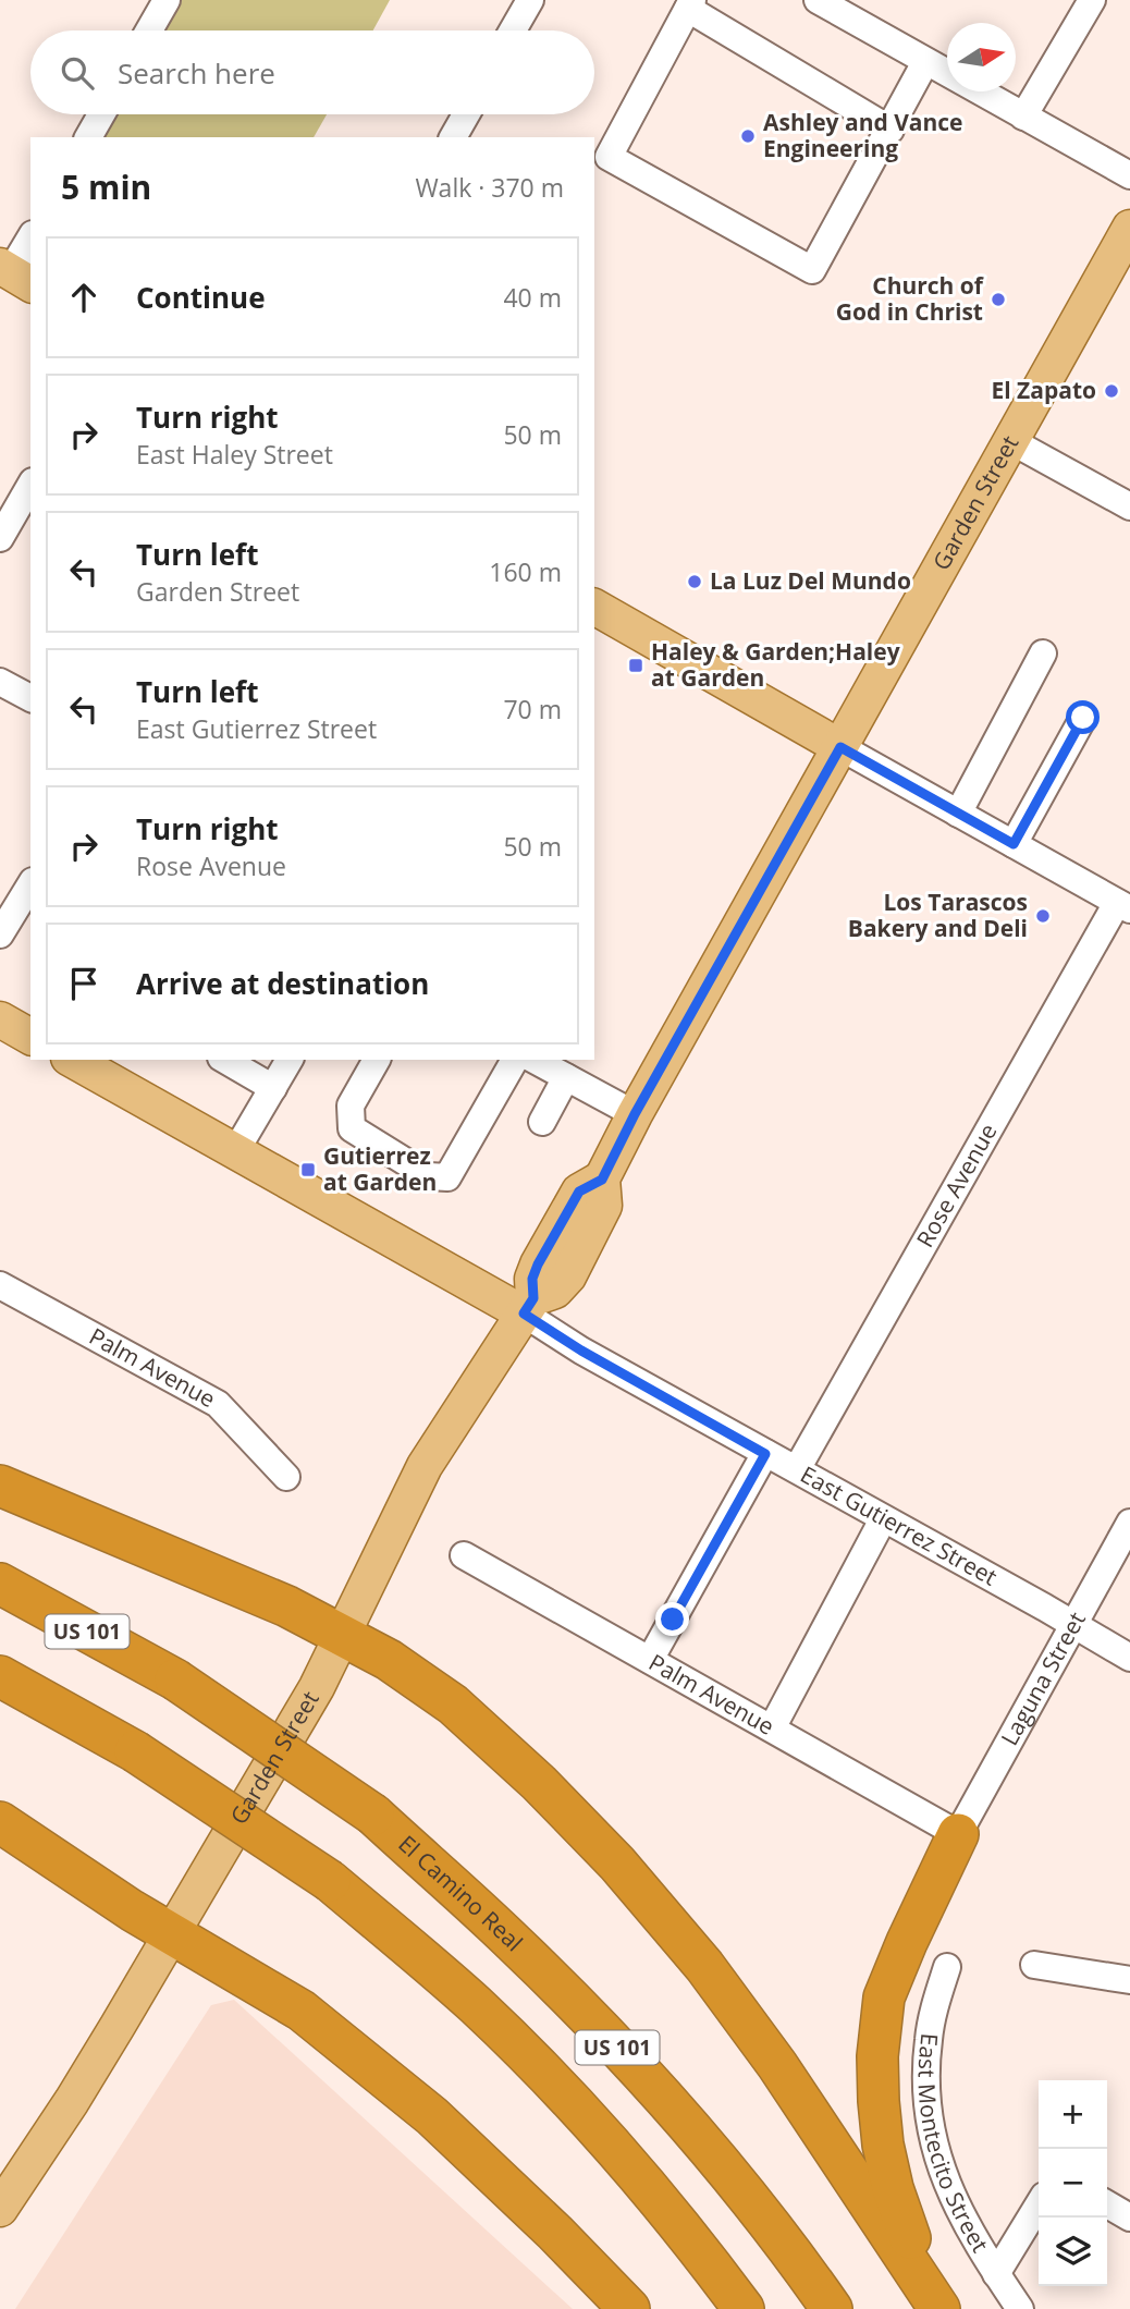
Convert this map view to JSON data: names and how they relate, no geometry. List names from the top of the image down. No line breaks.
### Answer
{"streets":{"highway":["US 101","El Camino Real"],"main road":["Garden Street","East Gutierrez Street"],"street":["Rose Avenue","Palm Avenue","Laguna Street","East Montecito Street"]},"crossings":[["Garden Street","East Gutierrez Street"],["Rose Avenue","East Gutierrez Street"],["Palm Avenue","Laguna Street"],["East Gutierrez Street","Laguna Street"]],"places":{"other":["Ashley and Vance Engineering","Church of God in Christ","El Zapato","La Luz Del Mundo","Los Tarascos Bakery and Deli"],"transit":["Haley & Garden;Haley at Garden","Gutierrez at Garden"]},"north":"right","page":{"search":"Search here","heading":["5 min","Walk · 370 m"],"list":[["Continue","40 m"],["Turn right","East Haley Street","50 m"],["Turn left","Garden Street","160 m"],["Turn left","East Gutierrez Street","70 m"],["Turn right","Rose Avenue","50 m"],"Arrive at destination"],"map_buttons":["+","−"]}}
